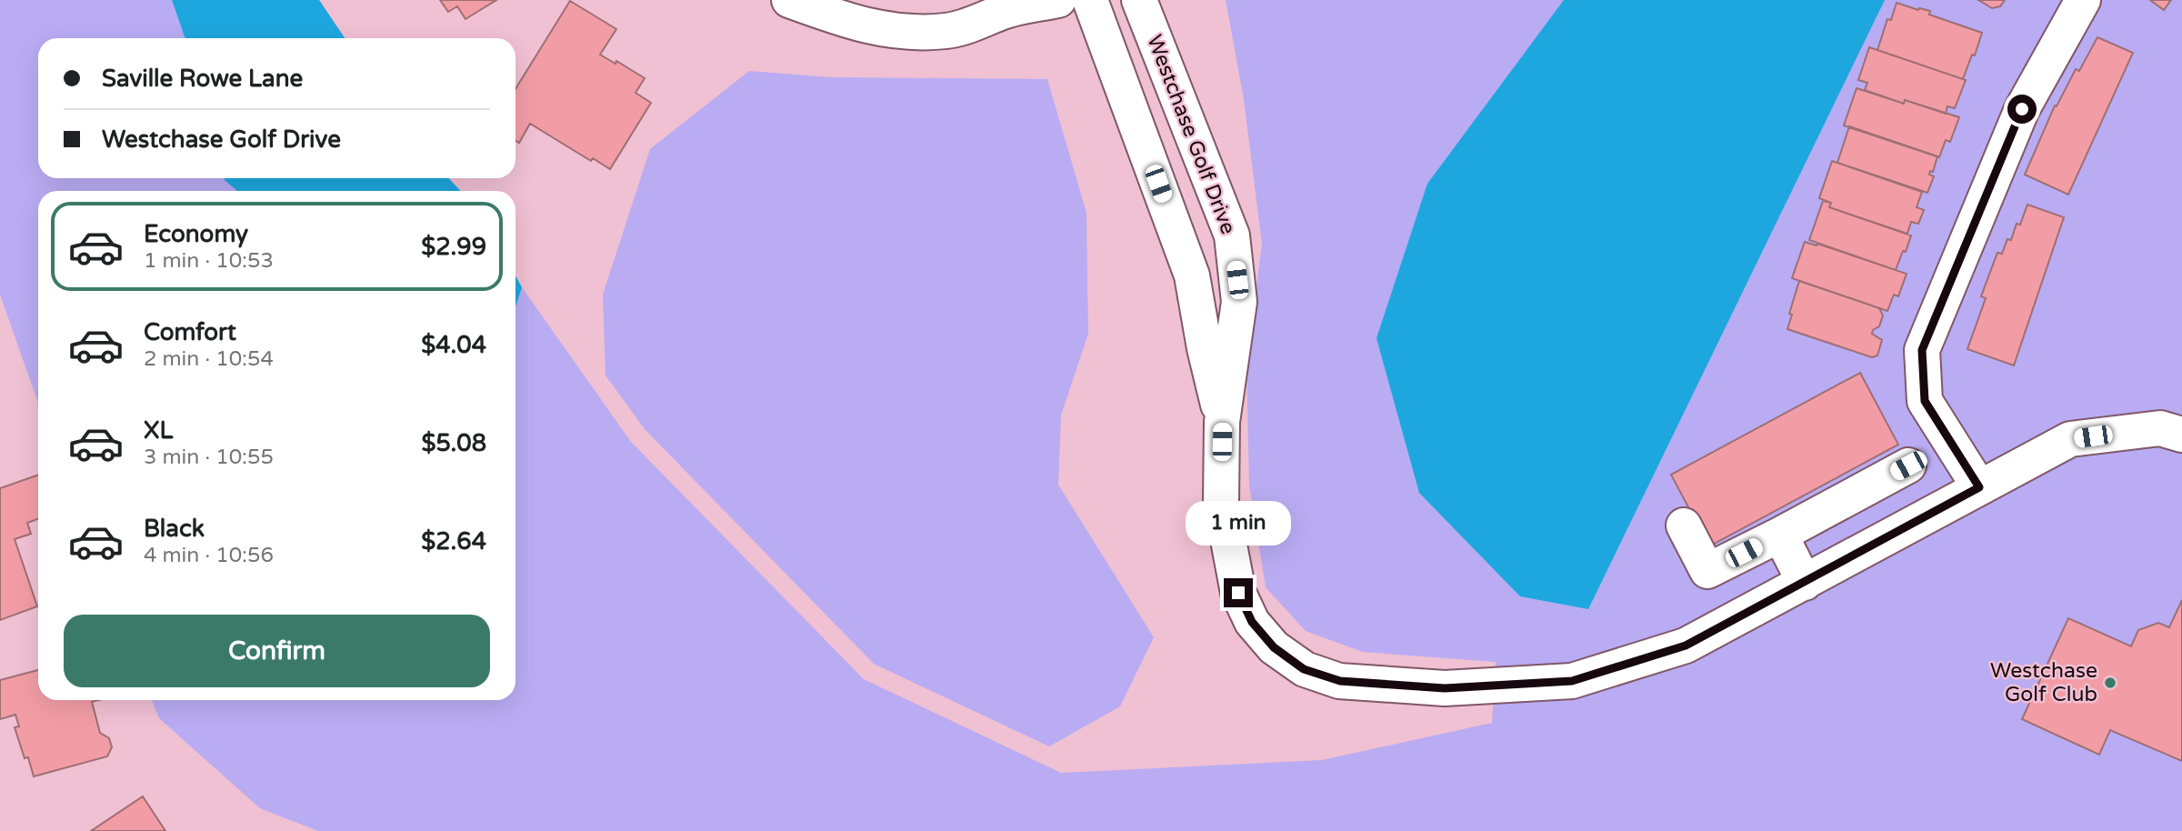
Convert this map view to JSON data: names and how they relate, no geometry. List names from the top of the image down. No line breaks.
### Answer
{"streets":{"street":["Westchase Golf Drive"]},"places":["Westchase Golf Club"],"page":{"banner":["Saville Rowe Lane","Westchase Golf Drive"],"list":[{"name":"Economy","note":"1 min · 10:53","value":"$2.99"},{"name":"Comfort","note":"2 min · 10:54","value":"$4.04"},{"name":"XL","note":"3 min · 10:55","value":"$5.08"},{"name":"Black","note":"4 min · 10:56","value":"$2.64"}],"bubble":"1 min","buttons":"Confirm"}}
